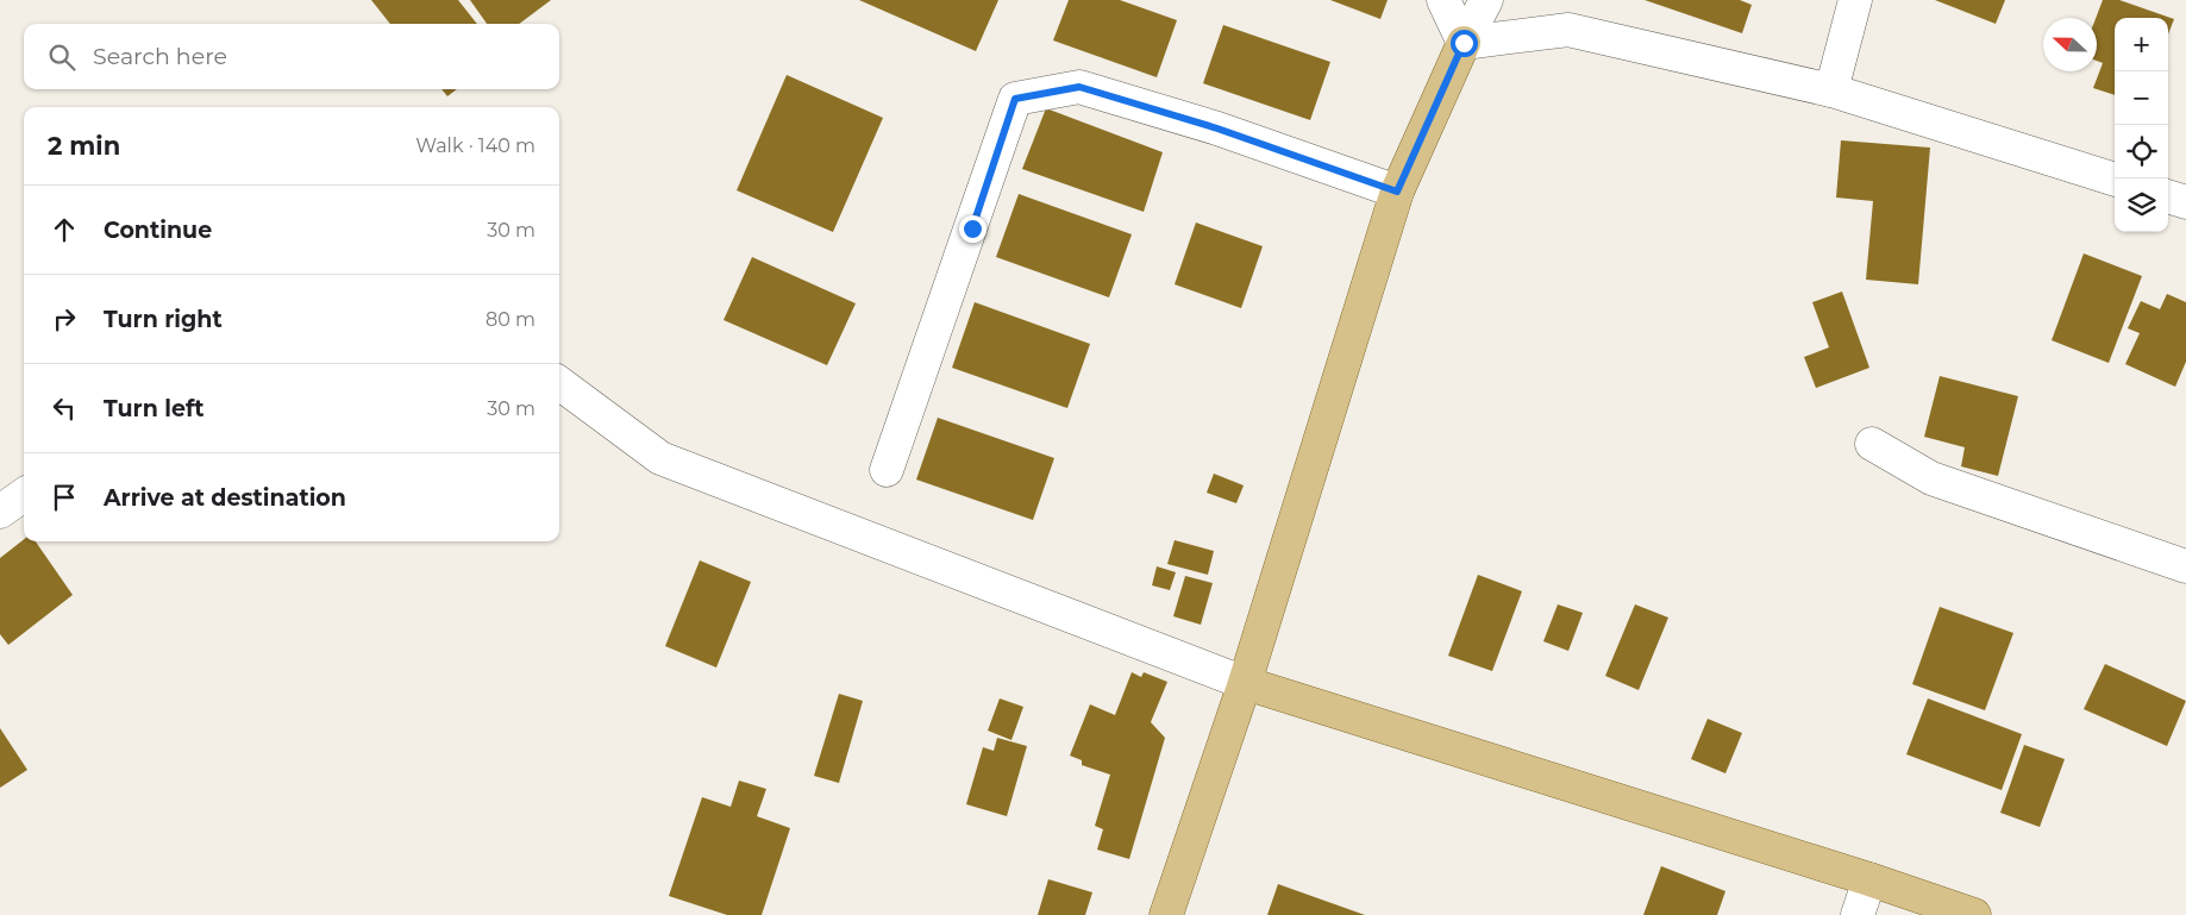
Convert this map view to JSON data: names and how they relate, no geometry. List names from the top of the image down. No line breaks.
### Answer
{"north":"left","page":{"map_buttons":["+","−"],"search":"Search here","heading":["2 min","Walk · 140 m"],"list":[["Continue","30 m"],["Turn right","80 m"],["Turn left","30 m"],"Arrive at destination"]}}
